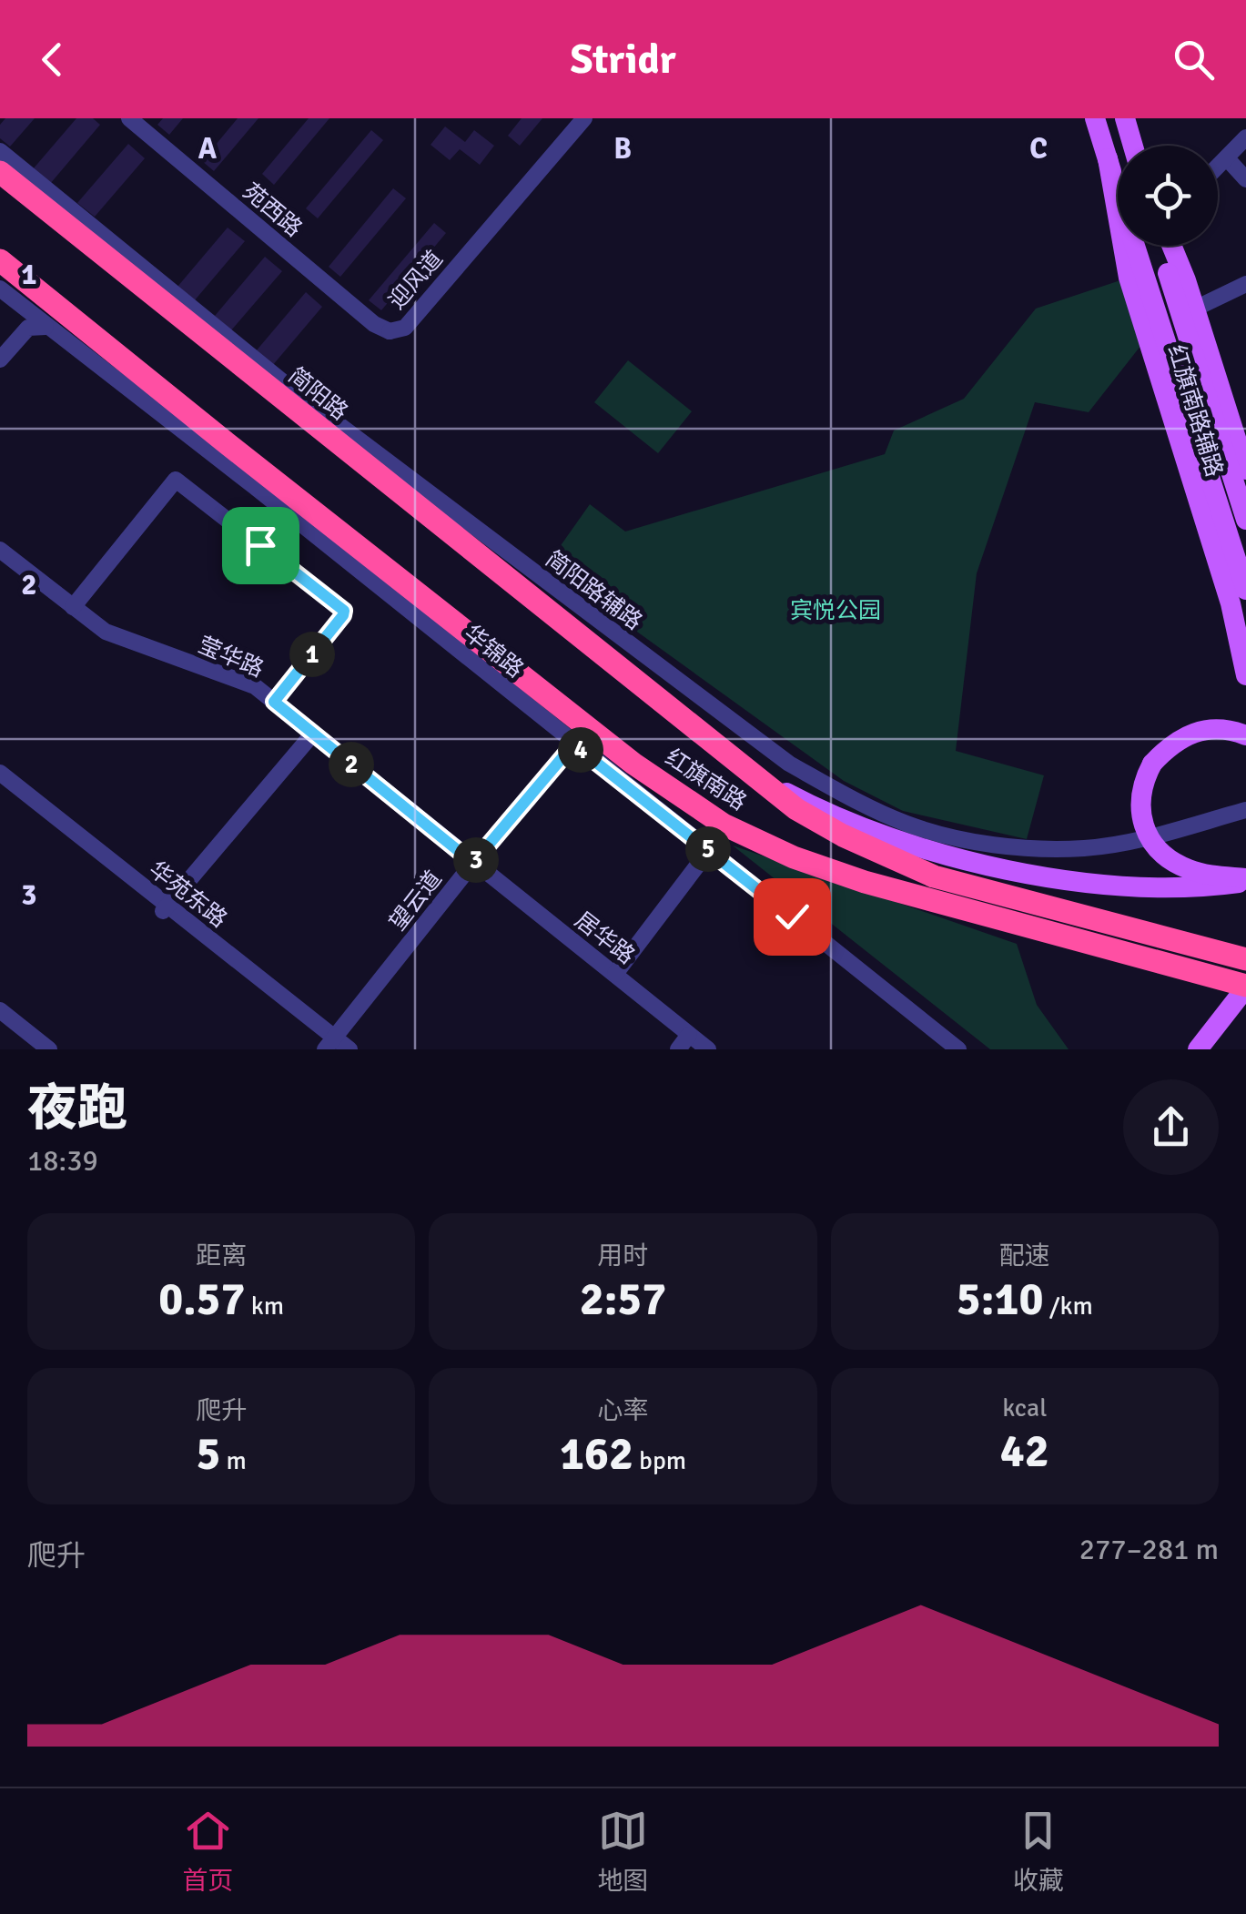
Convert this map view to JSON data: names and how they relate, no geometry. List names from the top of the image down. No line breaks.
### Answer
{"streets":{"highway":["简阳路","红旗南路"],"main road":["红旗南路辅路"],"street":["苑西路","迎风道","简阳路辅路","华锦路","莹华路","华苑东路","望云道","居华路"]},"crossings":[["苑西路","迎风道"],["简阳路","红旗南路"],["华锦路","望云道"],["莹华路","望云道"],["莹华路","居华路"],["华苑东路","望云道"],["望云道","居华路"]],"parks":["宾悦公园"],"page":{"header":"Stridr","pins":["1","4","2","5","3"],"heading":["夜跑","18:39"],"stats":[["距离","0.57 km"],["用时","2:57"],["配速","5:10 /km"],["爬升","5 m"],["心率","162 bpm"],["kcal","42"]],"chart":["爬升","277–281 m"],"tabs":["首页","地图","收藏"]},"grid":{"columns":["A","B","C"],"rows":["1","2","3"]}}
